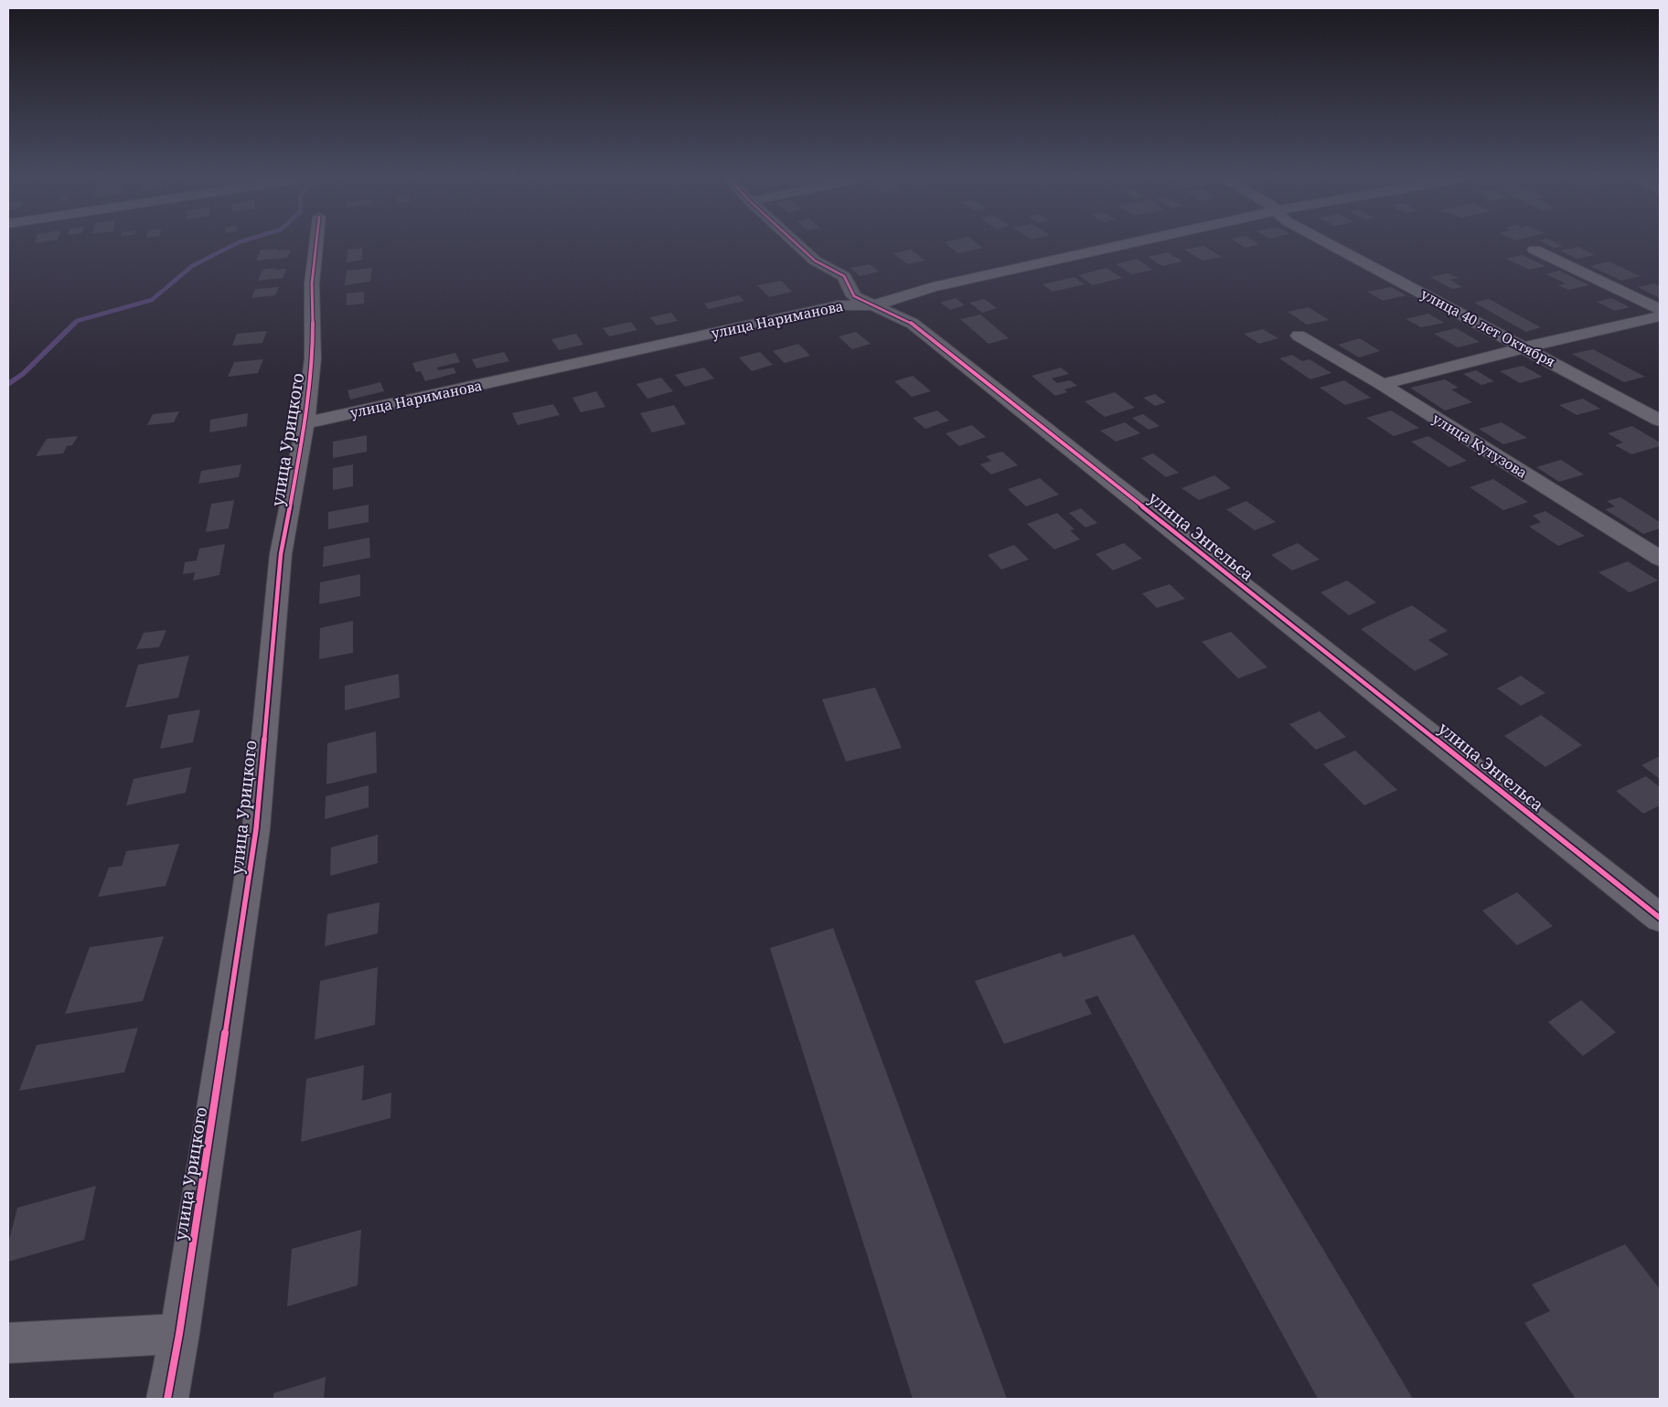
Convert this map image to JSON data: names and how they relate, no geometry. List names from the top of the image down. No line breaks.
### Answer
{"streets":{"street":["улица Нариманова","улица 40 лет Октября","улица Урицкого","улица Кутузова","улица Энгельса"]},"crossings":[["улица Нариманова","улица Урицкого"],["улица Нариманова","улица Энгельса"]]}
